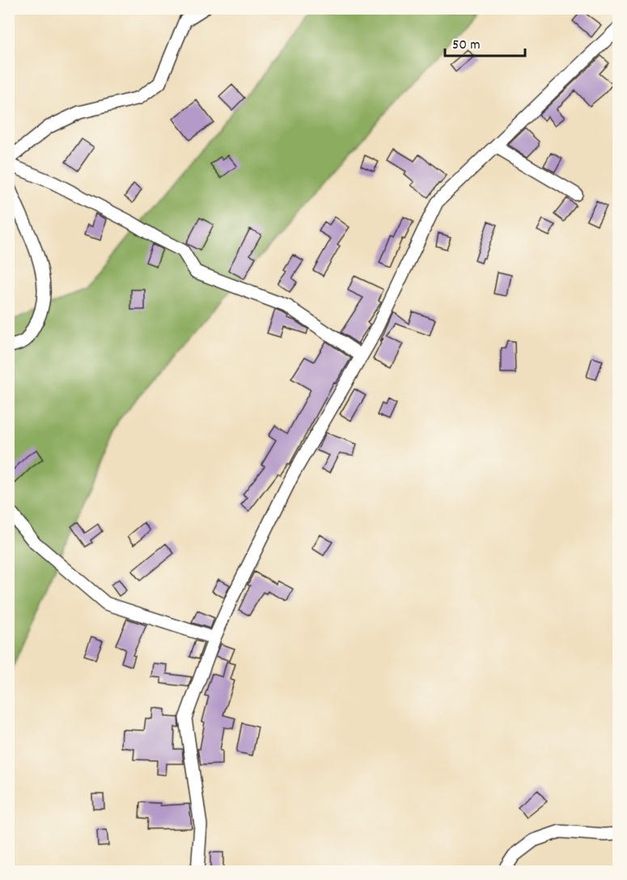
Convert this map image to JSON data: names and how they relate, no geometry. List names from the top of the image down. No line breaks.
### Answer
{"scale_bar":"50 m"}
